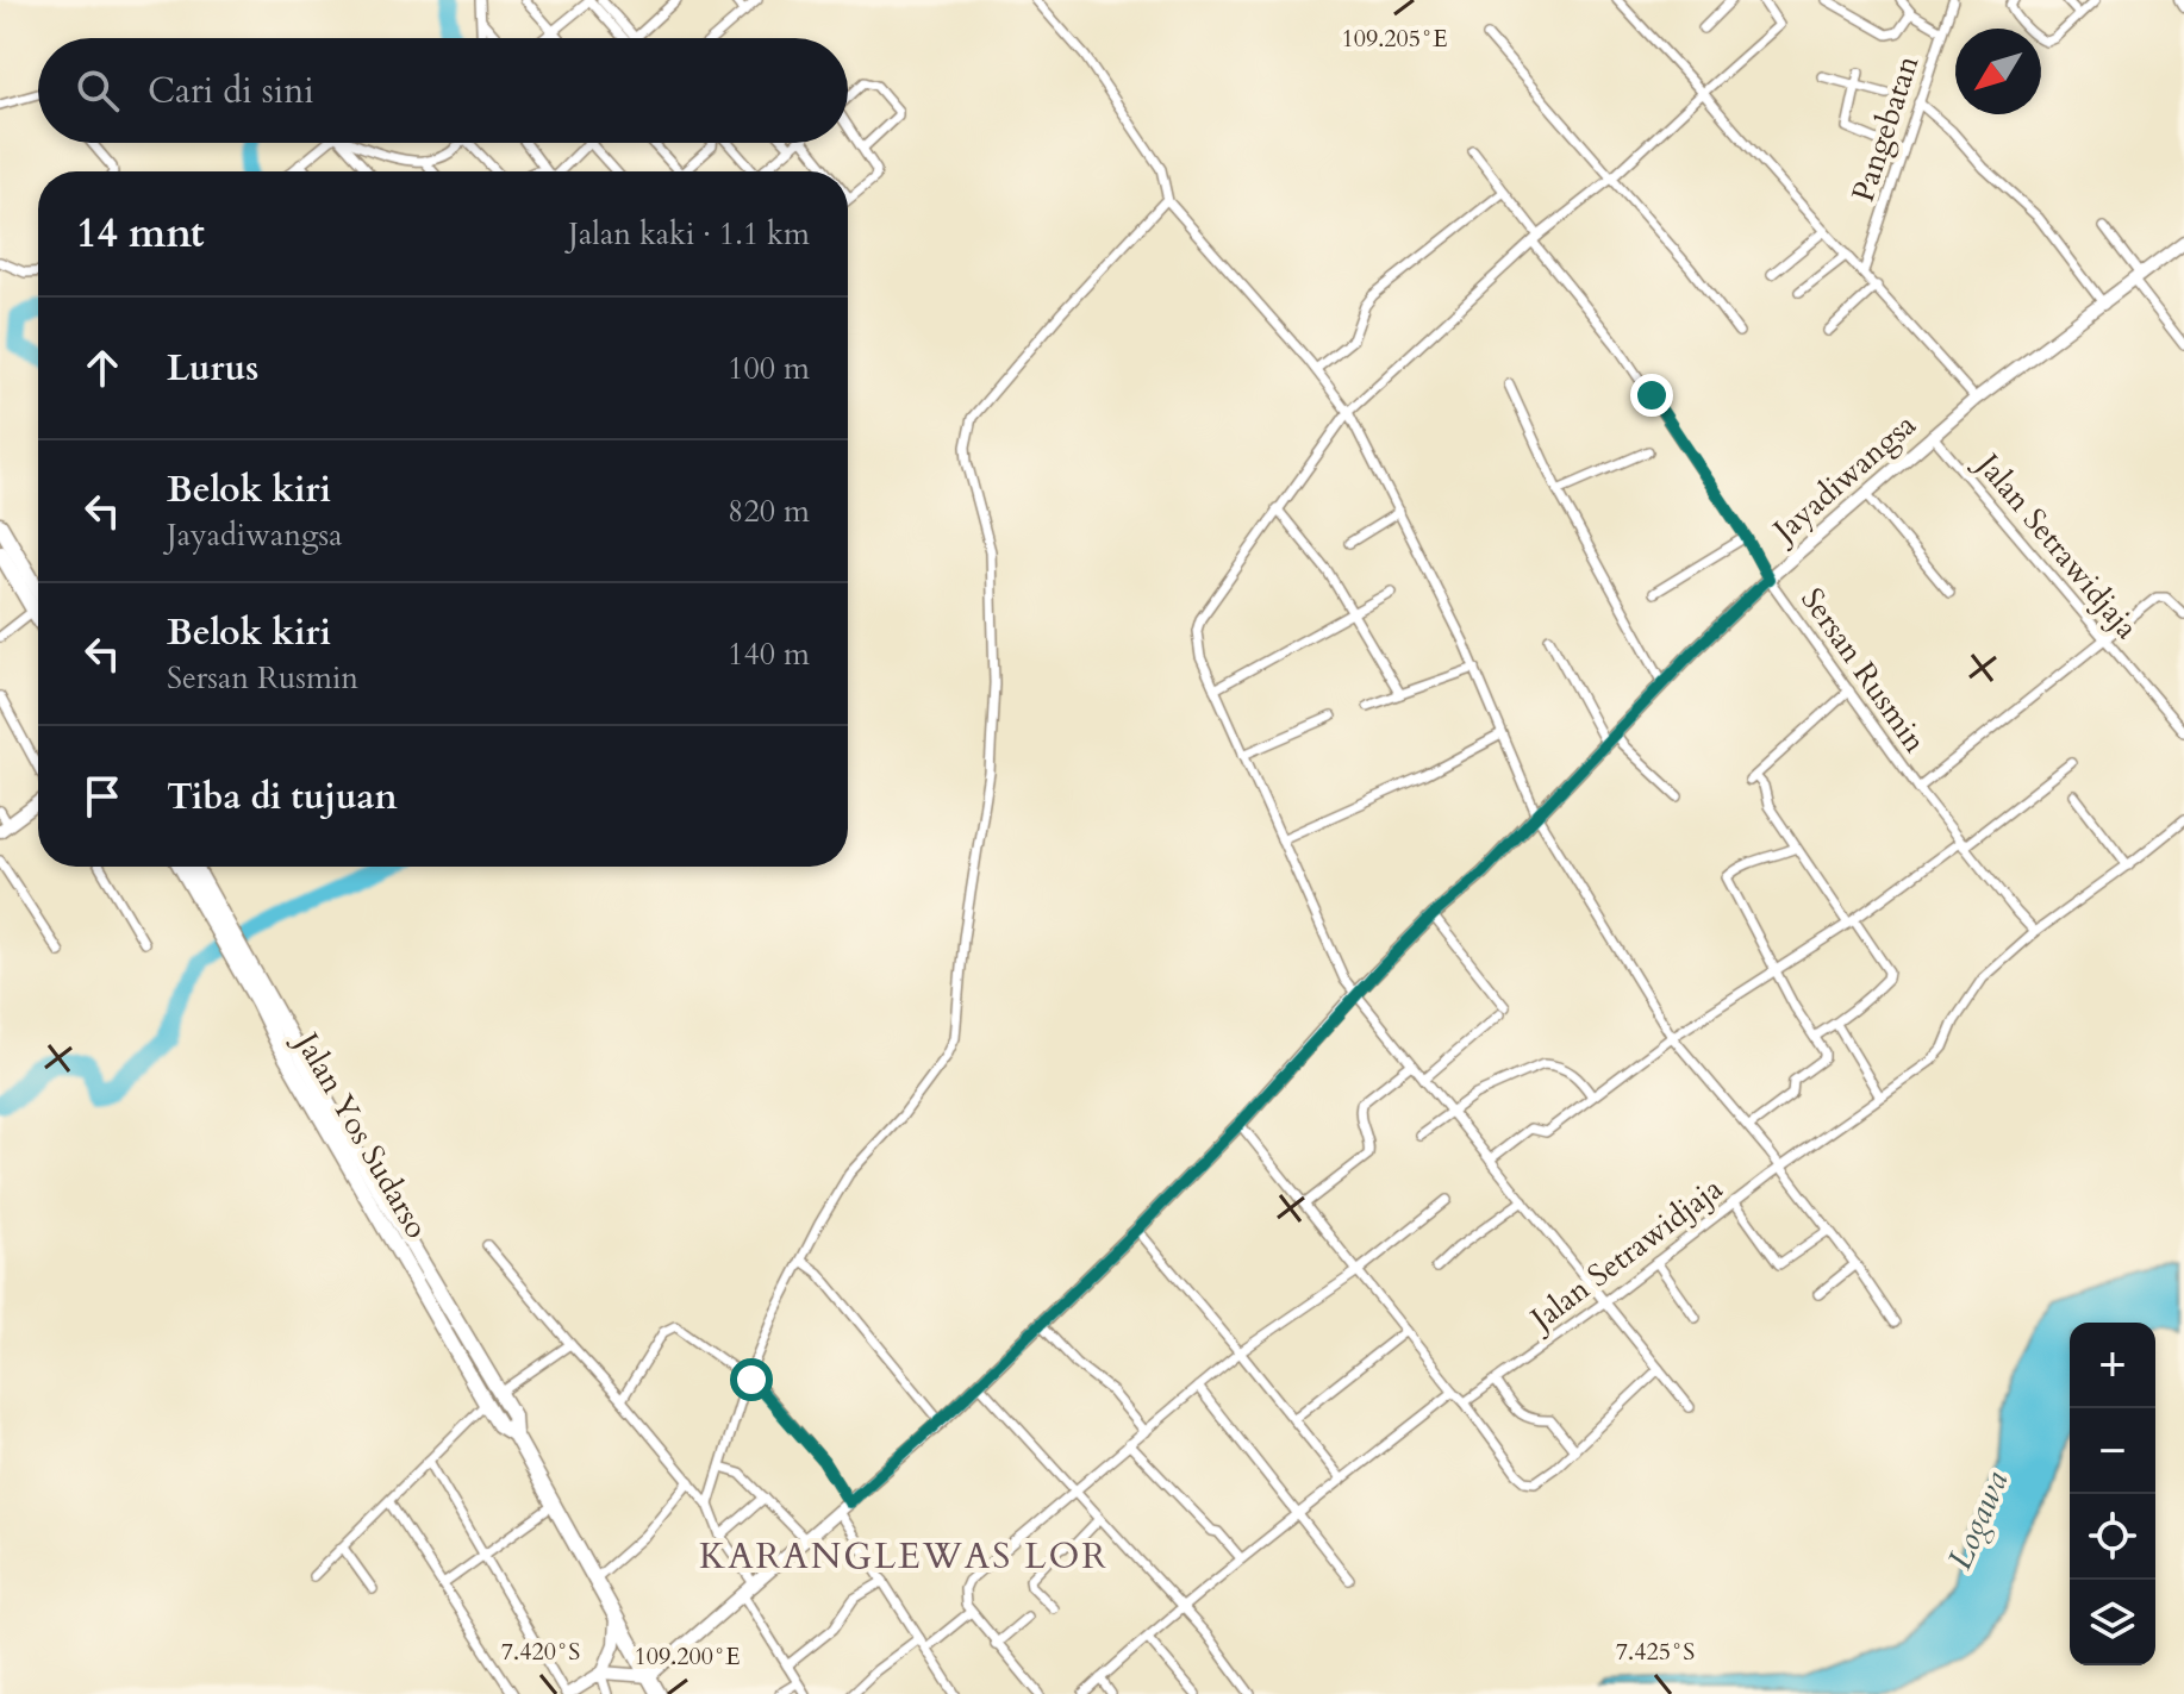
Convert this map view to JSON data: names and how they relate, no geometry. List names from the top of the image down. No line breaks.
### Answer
{"streets":{"highway":["Jalan Yos Sudarso"],"street":["Pangebatan","Jayadiwangsa","Jalan Setrawidjaja","Sersan Rusmin"]},"crossings":[["Jayadiwangsa","Jalan Setrawidjaja"],["Jayadiwangsa","Sersan Rusmin"],["Jayadiwangsa","Jalan Yos Sudarso"],["Jalan Setrawidjaja","Sersan Rusmin"]],"districts":["KARANGLEWAS LOR"],"water":["Logawa"],"north":"bottom left","page":{"search":"Cari di sini","heading":["14 mnt","Jalan kaki · 1.1 km"],"list":[["Lurus","100 m"],["Belok kiri","Jayadiwangsa","820 m"],["Belok kiri","Sersan Rusmin","140 m"],"Tiba di tujuan"],"map_buttons":["+","−"]},"coordinates":["109.205°E","7.420°S","7.425°S","109.200°E"]}
